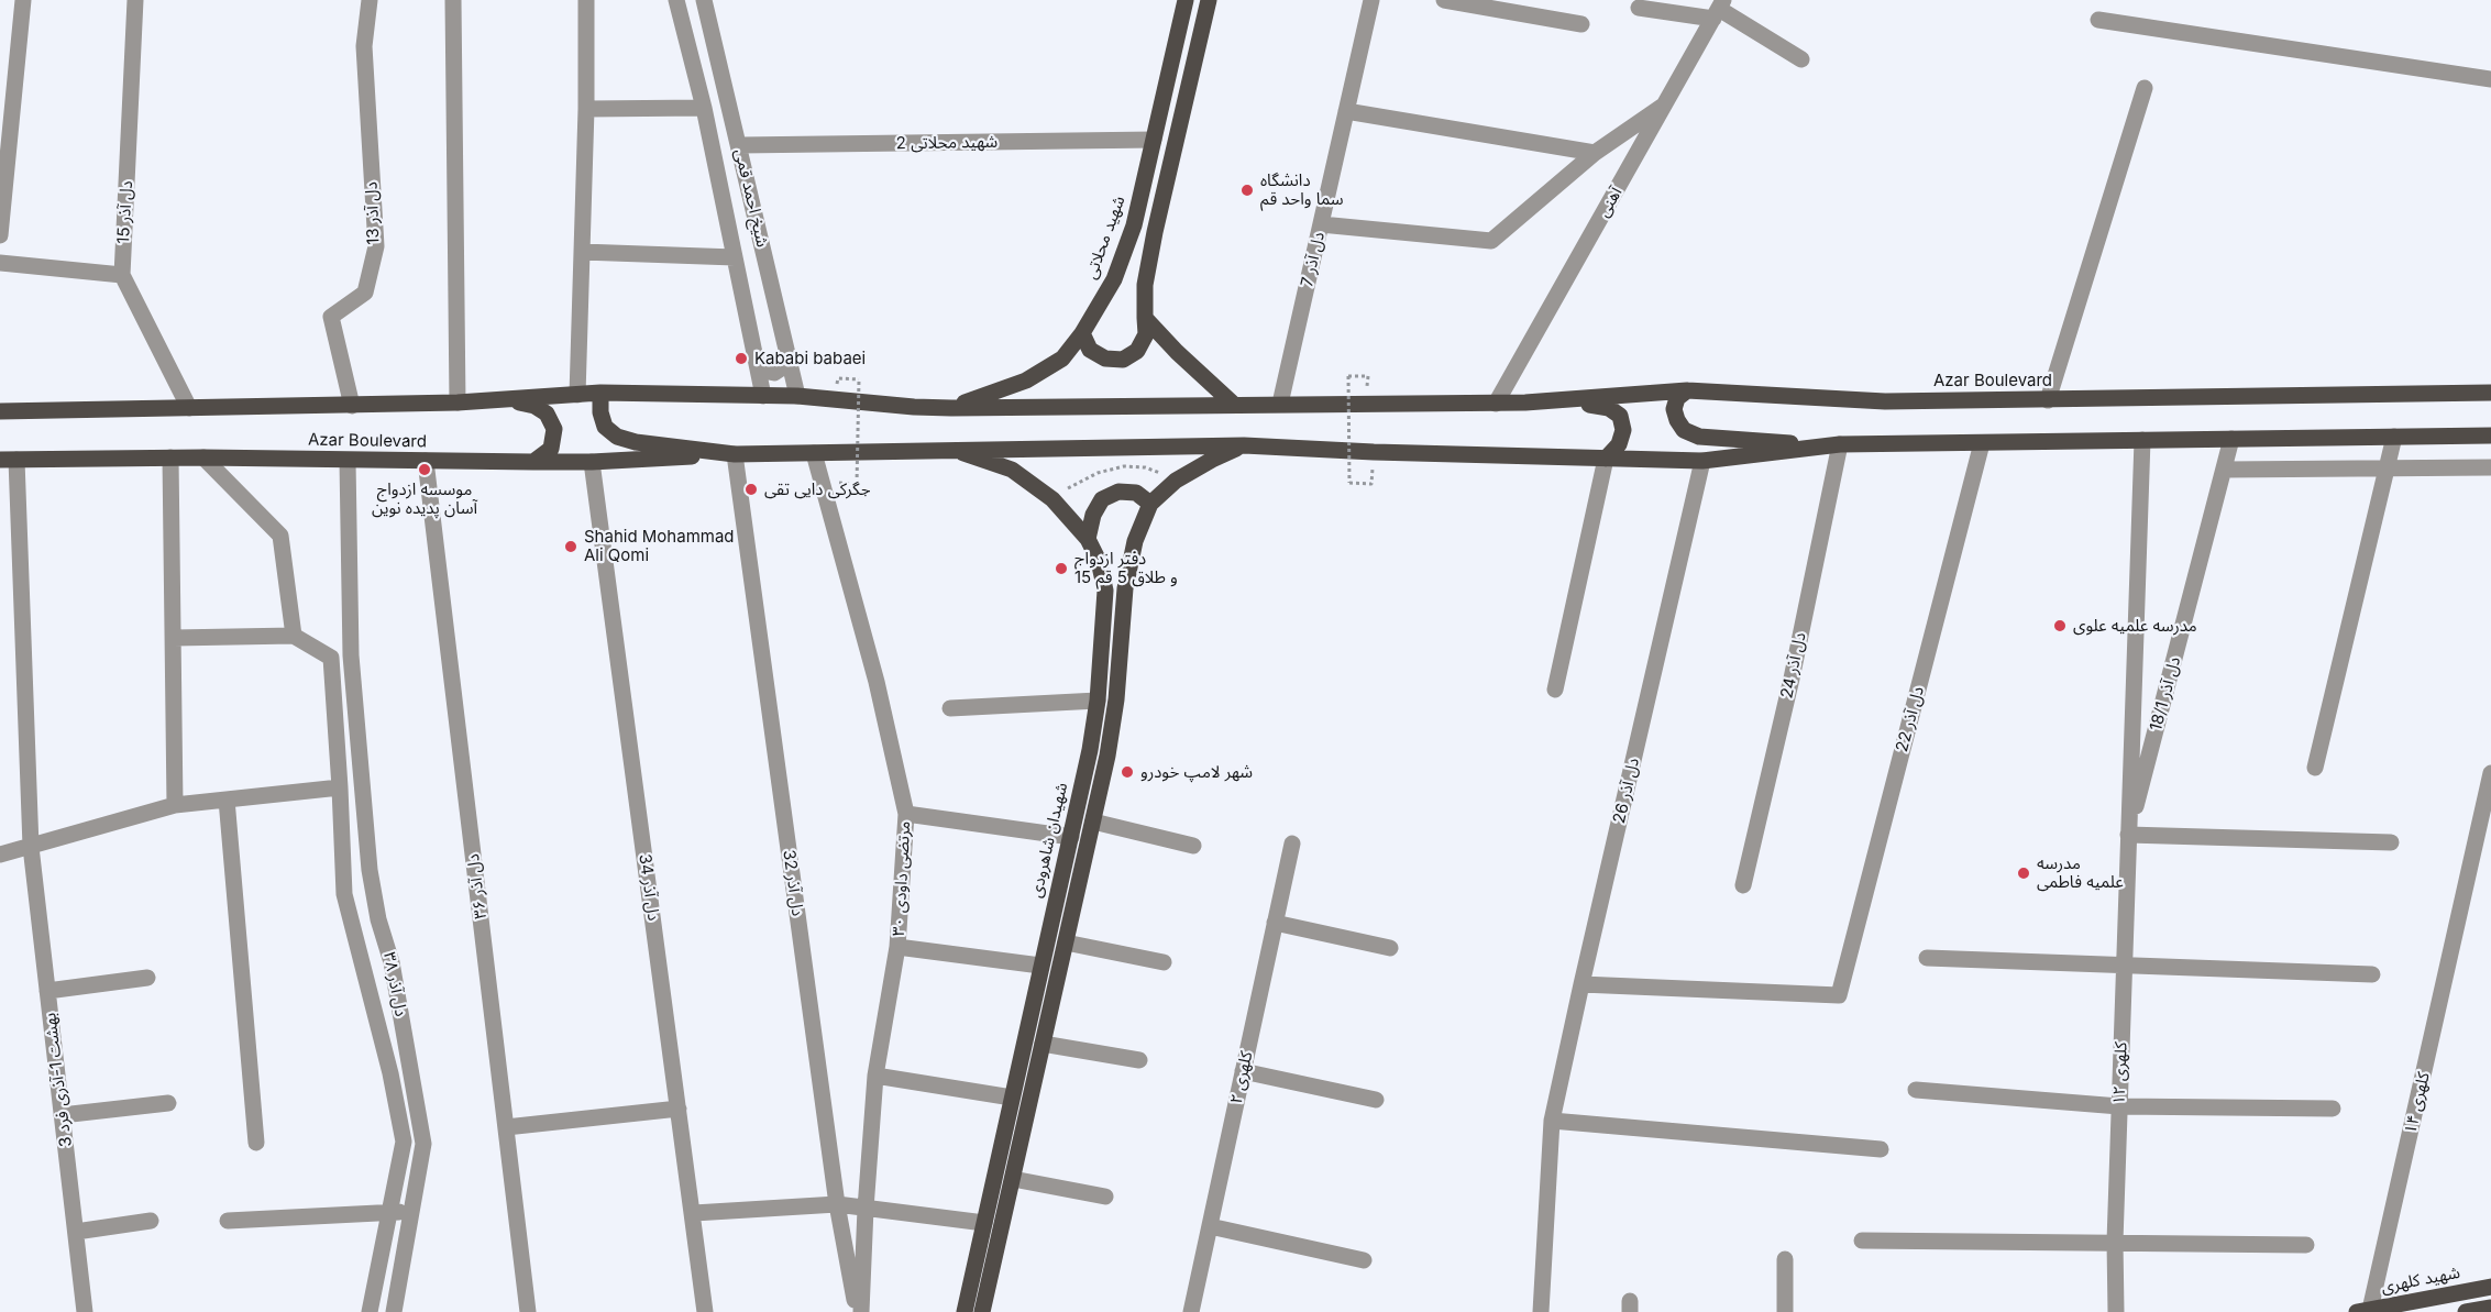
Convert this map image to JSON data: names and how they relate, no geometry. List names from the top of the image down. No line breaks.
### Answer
{"streets":{"main road":["شهید محلاتی","Azar Boulevard","شهیدان شاهرودی","شهید کلهری"],"street":["شهید محلاتی 2","شیخ احمد قمی","آهنی","دل آذر 15","دل آذر 13","دل آذر 7","دل آذر 24","دل آذر 18/1","دل آذر 22","دل آذر 26","۳۰ مرتضی داودی","دل آذر 32","دل آذر ۳۶","دل آذر 34","دل آذر ۳۸","کلهری ۱۲","کلهری ۲","بهشت 1-آذری فرد 3","کلهری ۱۴"]},"crossings":[["شهید محلاتی 2","شیخ احمد قمی"],["شهید محلاتی 2","شهید محلاتی"],["شیخ احمد قمی","Azar Boulevard"],["آهنی","Azar Boulevard"],["دل آذر 15","Azar Boulevard"],["دل آذر 13","Azar Boulevard"],["شهید محلاتی","Azar Boulevard"],["دل آذر 7","Azar Boulevard"],["Azar Boulevard","دل آذر 32"],["Azar Boulevard","دل آذر ۳۶"],["Azar Boulevard","دل آذر 34"],["Azar Boulevard","دل آذر ۳۸"],["Azar Boulevard","بهشت 1-آذری فرد 3"],["دل آذر 18/1","کلهری ۱۲"],["دل آذر 22","دل آذر 26"],["۳۰ مرتضی داودی","دل آذر 32"],["کلهری ۱۴","شهید کلهری"]],"places":["دانشگاه سما واحد قم","Kababi babaei","موسسه ازدواج آسان پدیده نوین","جگرکی دایی تقی","Shahid Mohammad Ali Qomi","دفتر ازدواج 15 و طلاق 5 قم","مدرسه علمیه علوی","شهر لامپ خودرو","مدرسه علمیه فاطمی"]}
